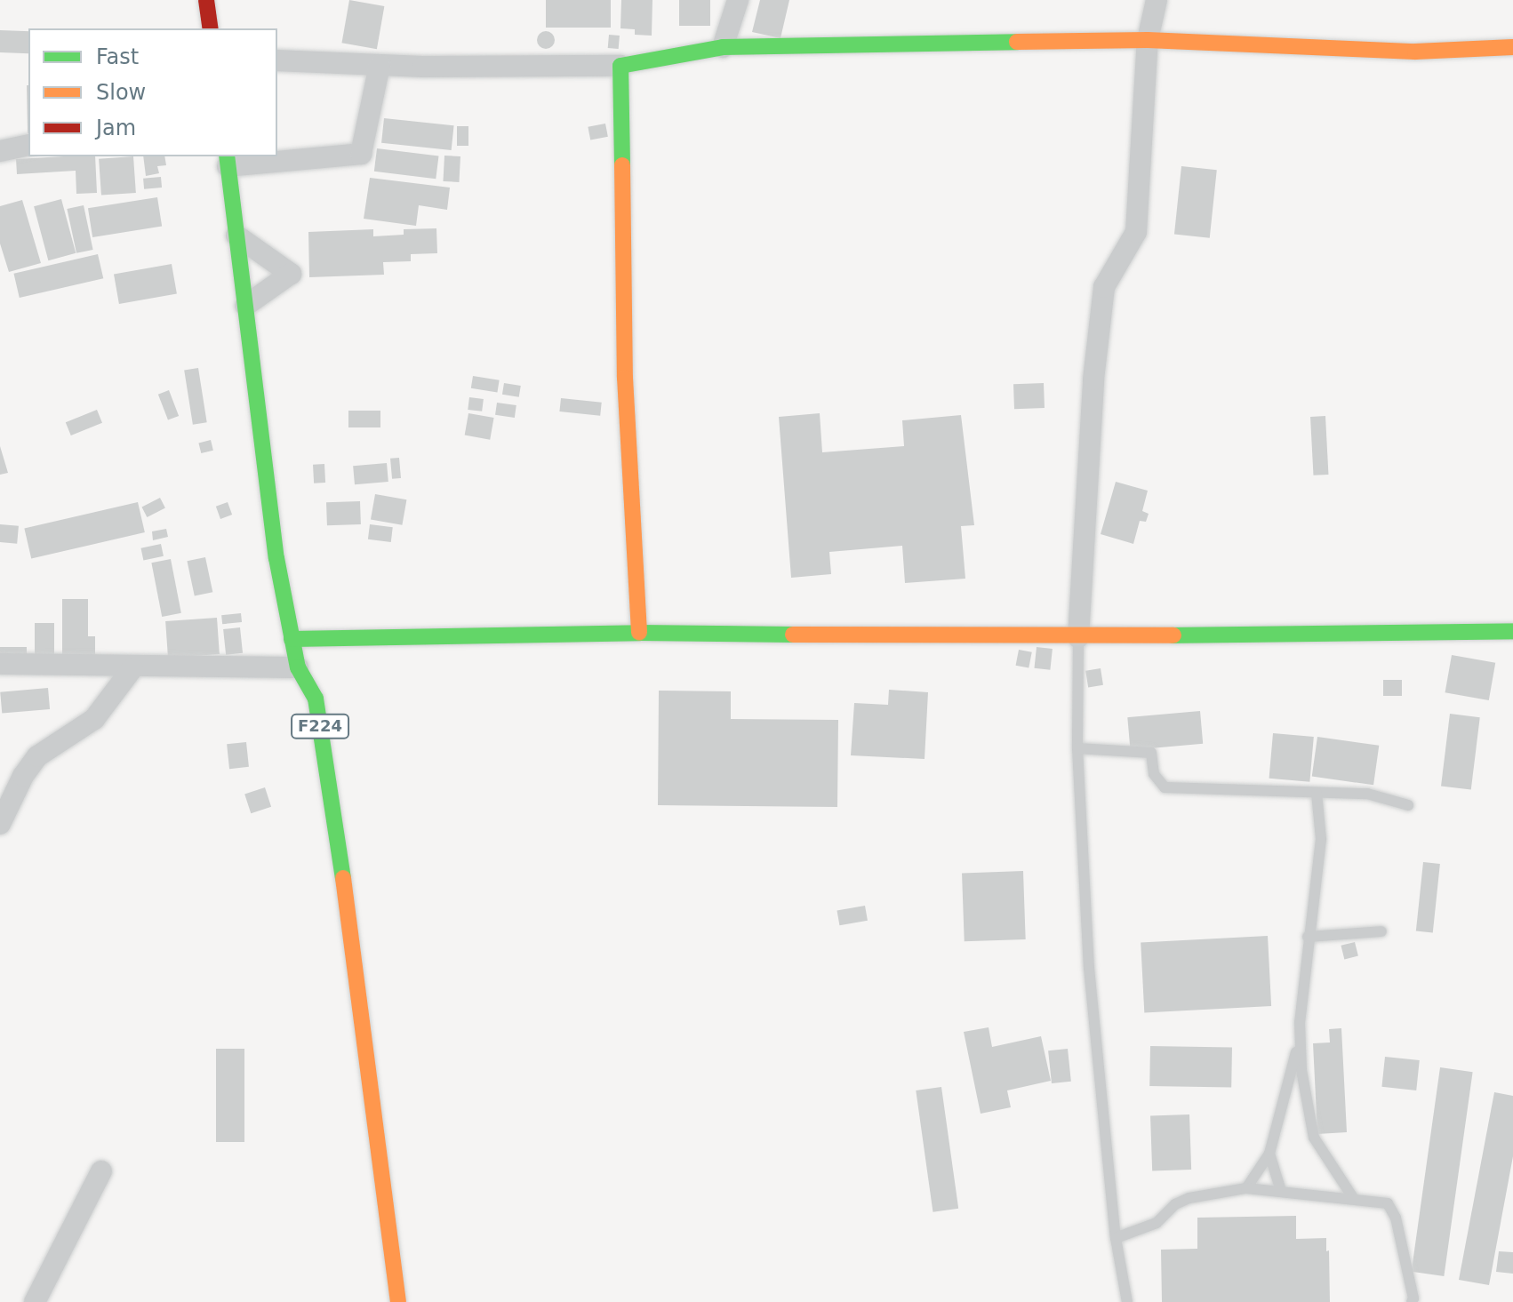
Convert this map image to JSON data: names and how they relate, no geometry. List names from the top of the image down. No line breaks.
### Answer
{"streets":{"street":["F224"]},"legend":["Fast","Slow","Jam"]}
